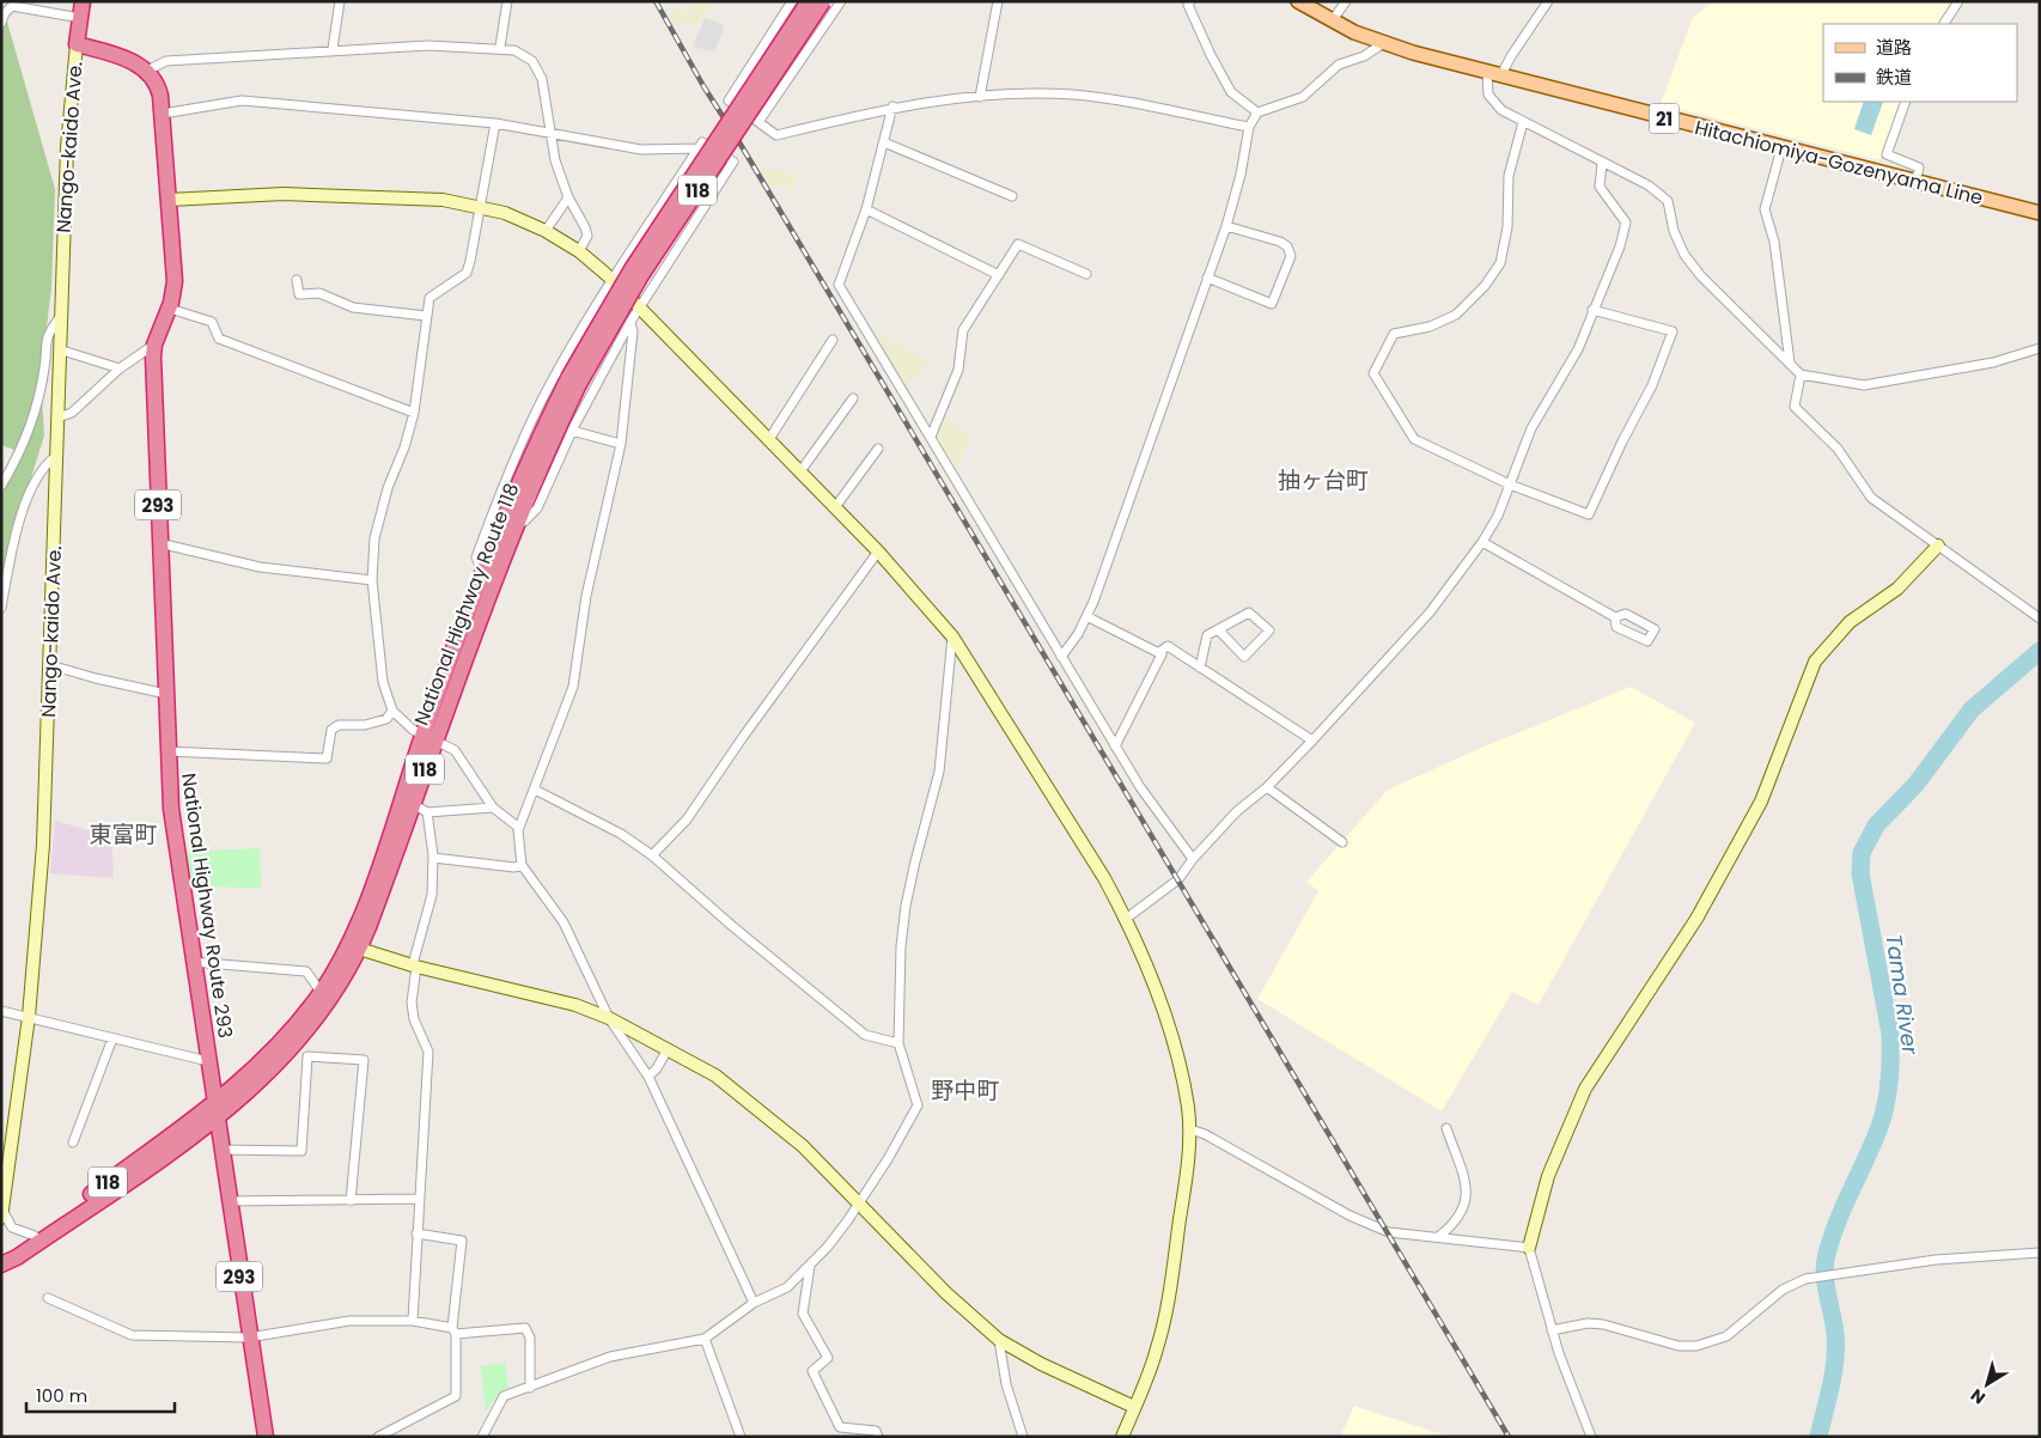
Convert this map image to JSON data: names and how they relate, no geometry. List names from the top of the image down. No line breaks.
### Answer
{"streets":{"highway":["118","293","National Highway Route 118","National Highway Route 293"],"main road":["21","Hitachiomiya-Gozenyama Line"],"street":["Nango-kaido Ave."]},"crossings":[["National Highway Route 118","National Highway Route 293"]],"districts":["抽ヶ台町","東富町","野中町"],"water":["Tama River"],"legend":["道路","鉄道"],"scale_bar":"100 m","north":"bottom left"}
